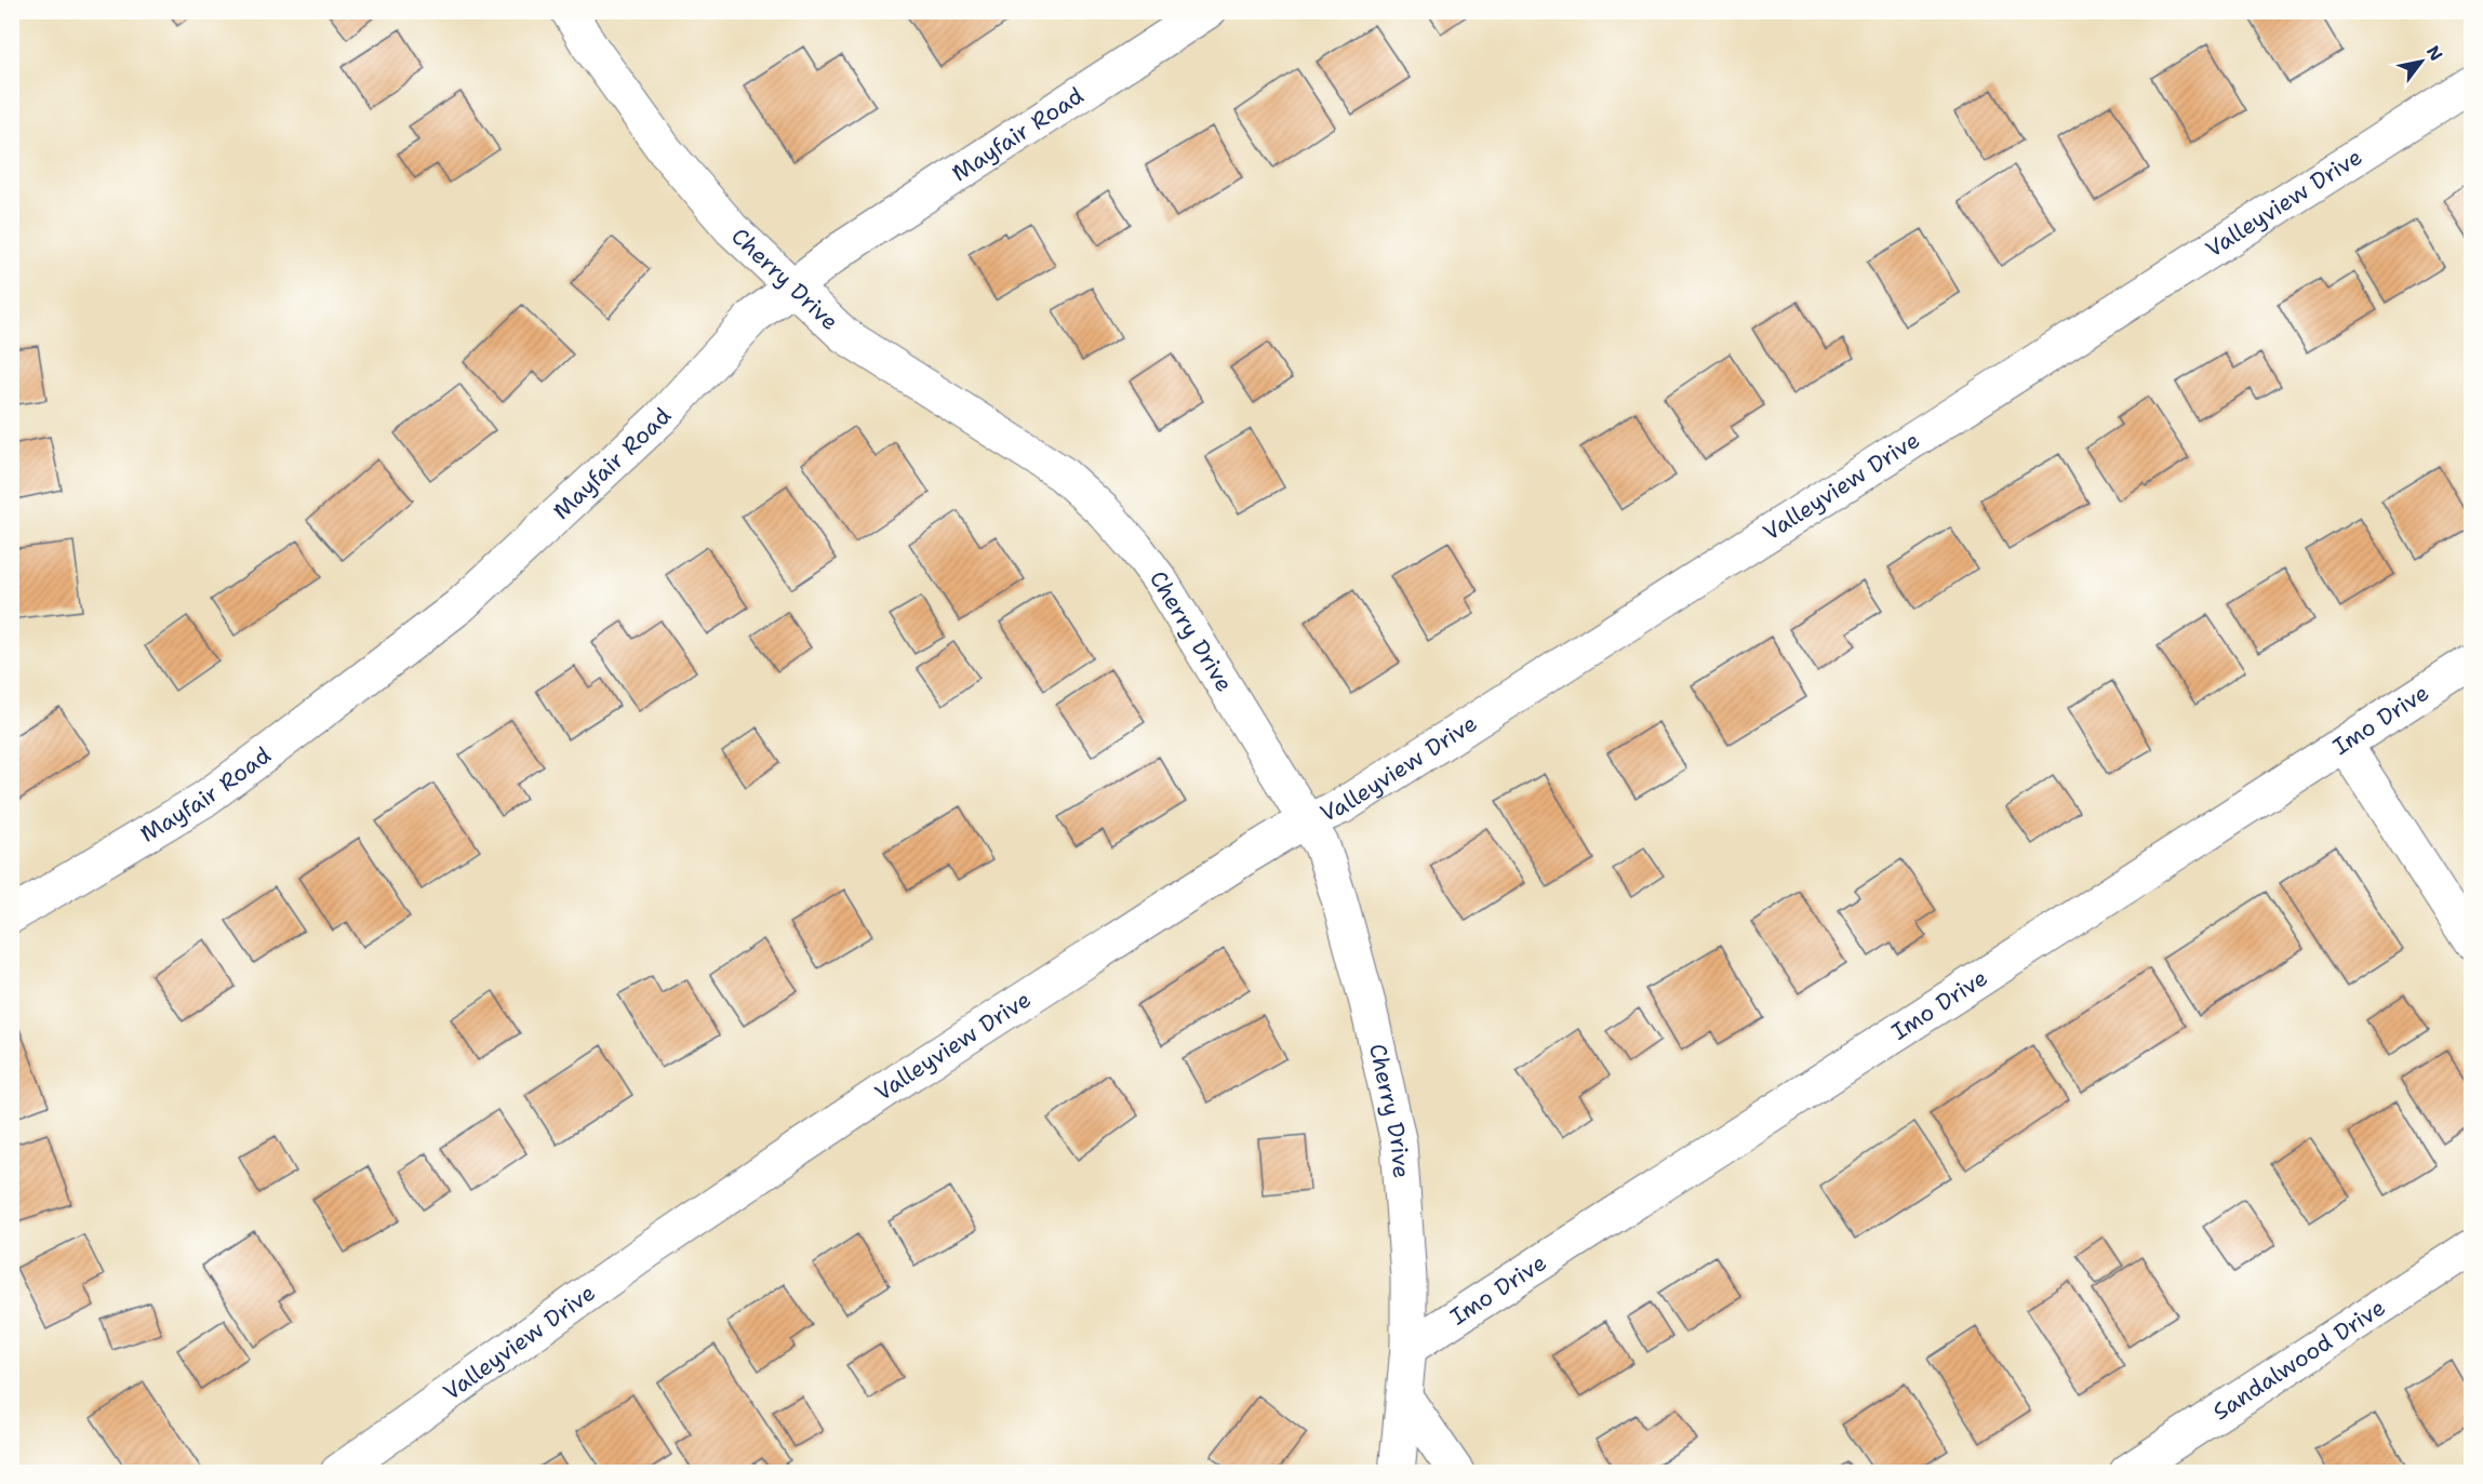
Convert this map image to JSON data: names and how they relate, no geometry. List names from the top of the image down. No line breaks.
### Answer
{"streets":{"street":["Mayfair Road","Valleyview Drive","Cherry Drive","Imo Drive","Sandalwood Drive"]},"crossings":[["Mayfair Road","Cherry Drive"],["Valleyview Drive","Cherry Drive"],["Cherry Drive","Imo Drive"]],"north":"top right"}
